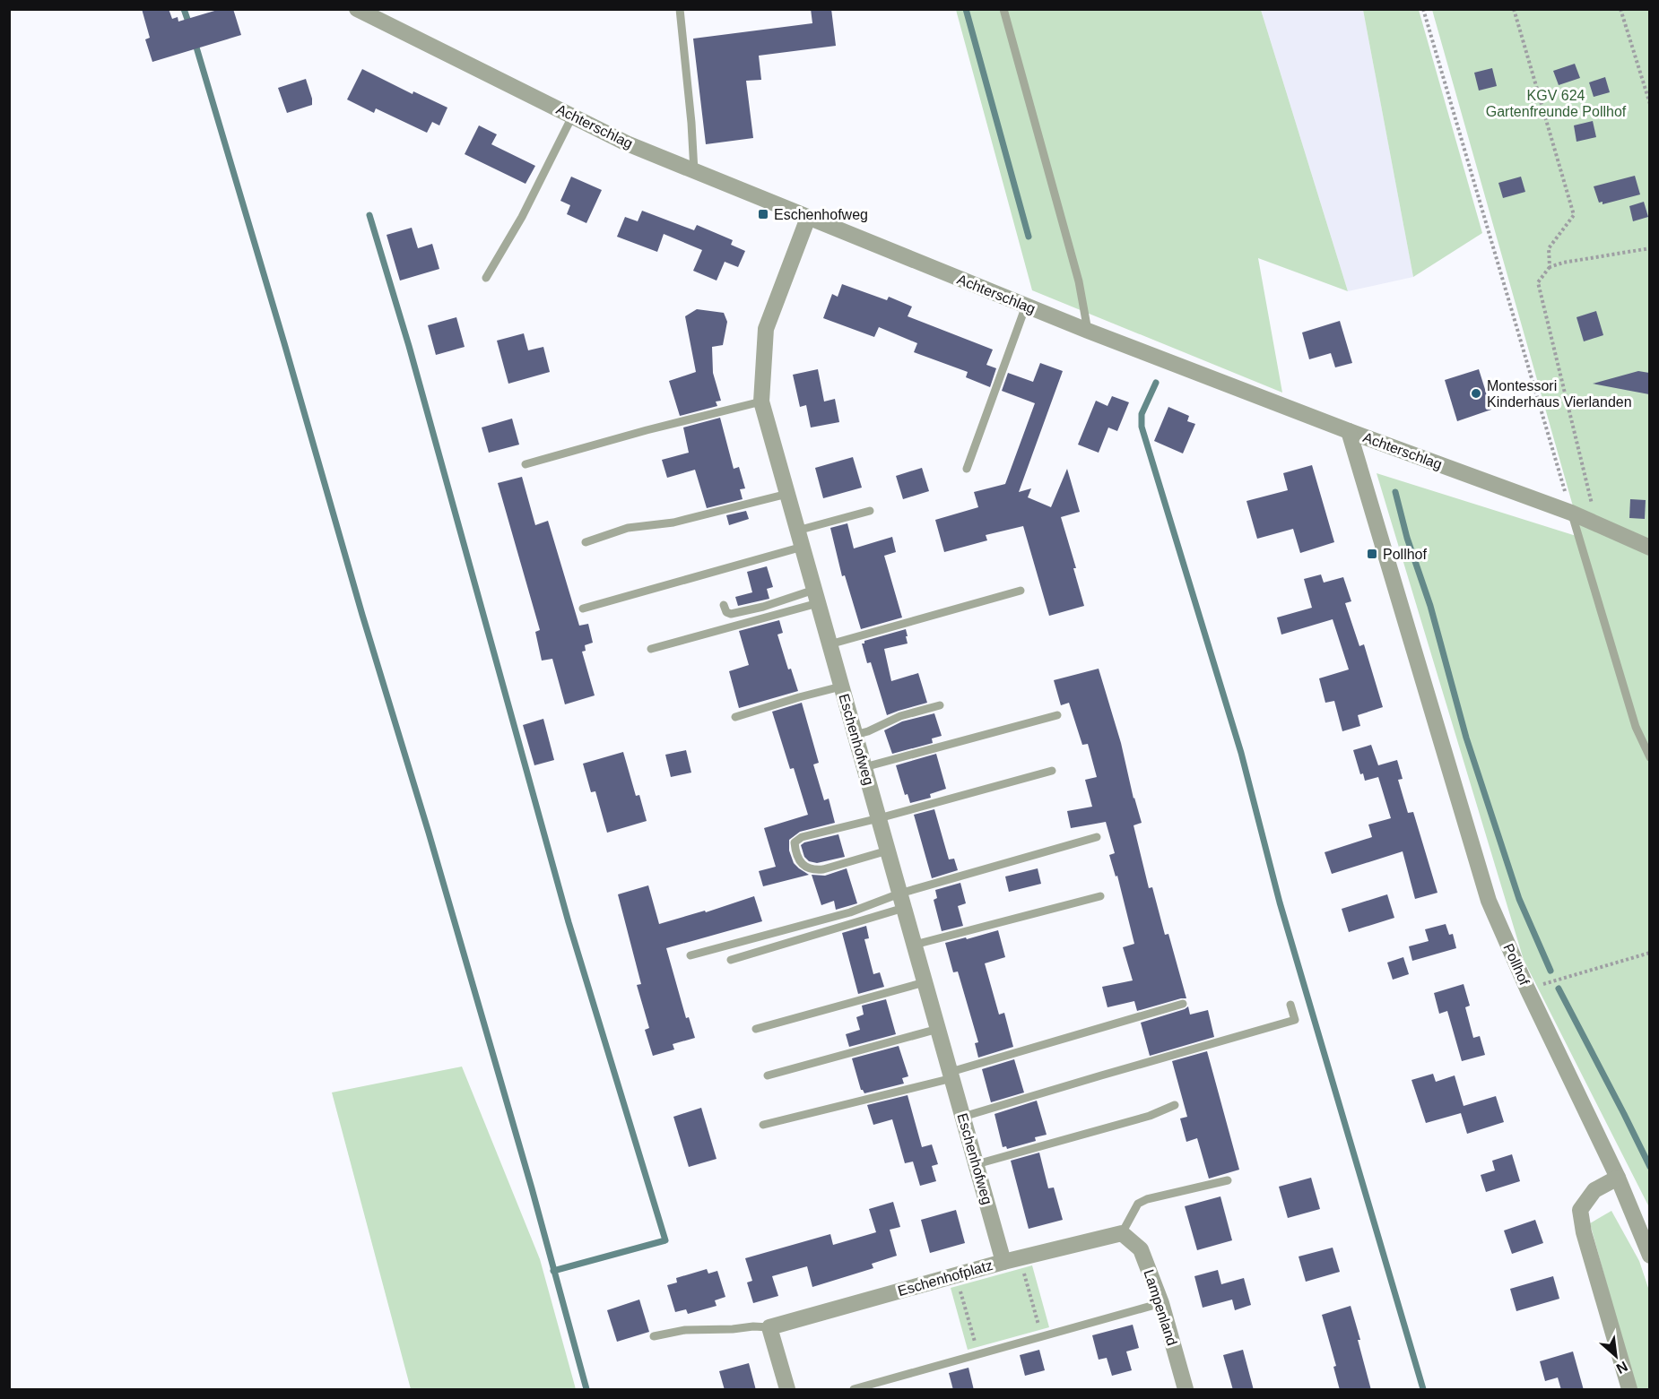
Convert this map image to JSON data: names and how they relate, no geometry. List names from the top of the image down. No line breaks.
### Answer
{"streets":{"street":["Achterschlag","Eschenhofweg","Pollhof","Eschenhofplatz","Lampenland"]},"crossings":[["Achterschlag","Eschenhofweg"],["Achterschlag","Pollhof"],["Eschenhofweg","Eschenhofplatz"],["Eschenhofplatz","Lampenland"]],"parks":["KGV 624 Gartenfreunde Pollhof"],"places":{"transit":["Eschenhofweg","Pollhof"],"other":["Montessori Kinderhaus Vierlanden"]},"north":"bottom right"}
